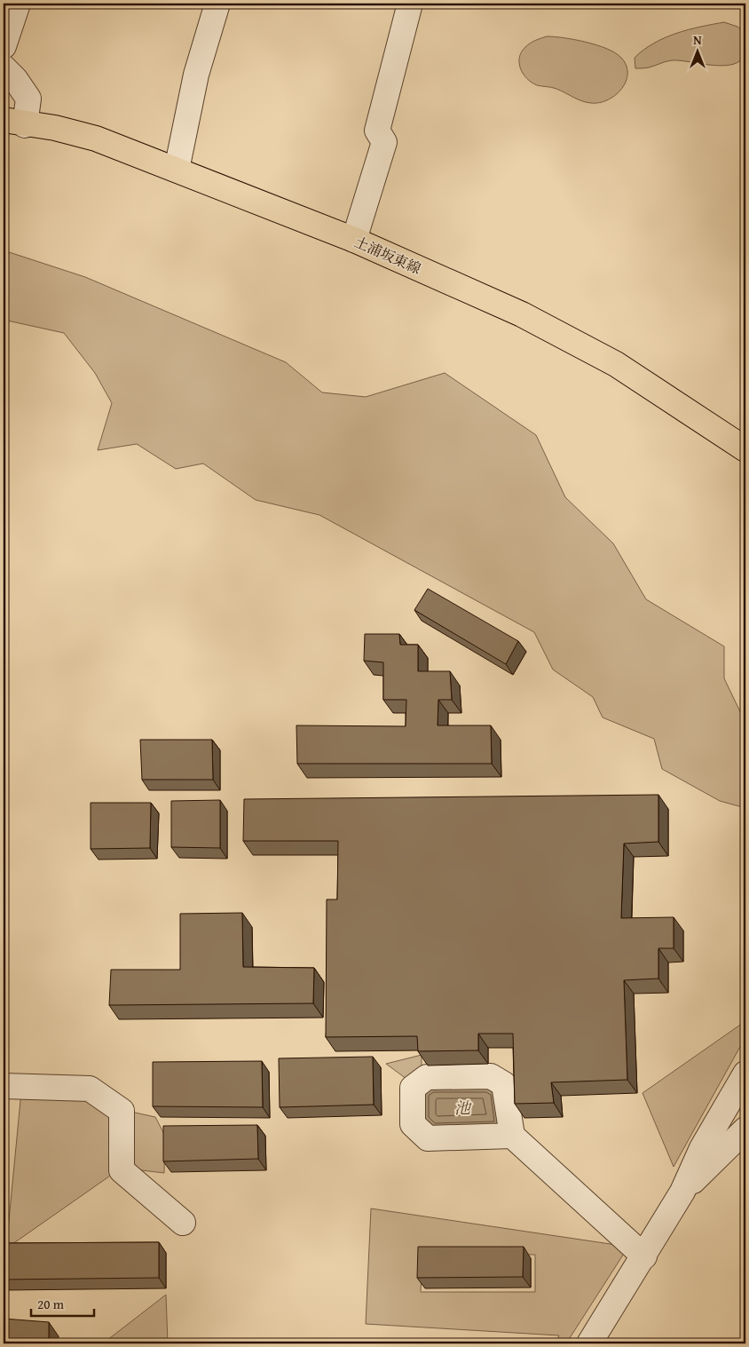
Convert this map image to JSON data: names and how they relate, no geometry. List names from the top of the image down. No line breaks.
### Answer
{"streets":{"main road":["土浦坂東線"]},"water":["池"],"scale_bar":"20 m","north":"top"}
